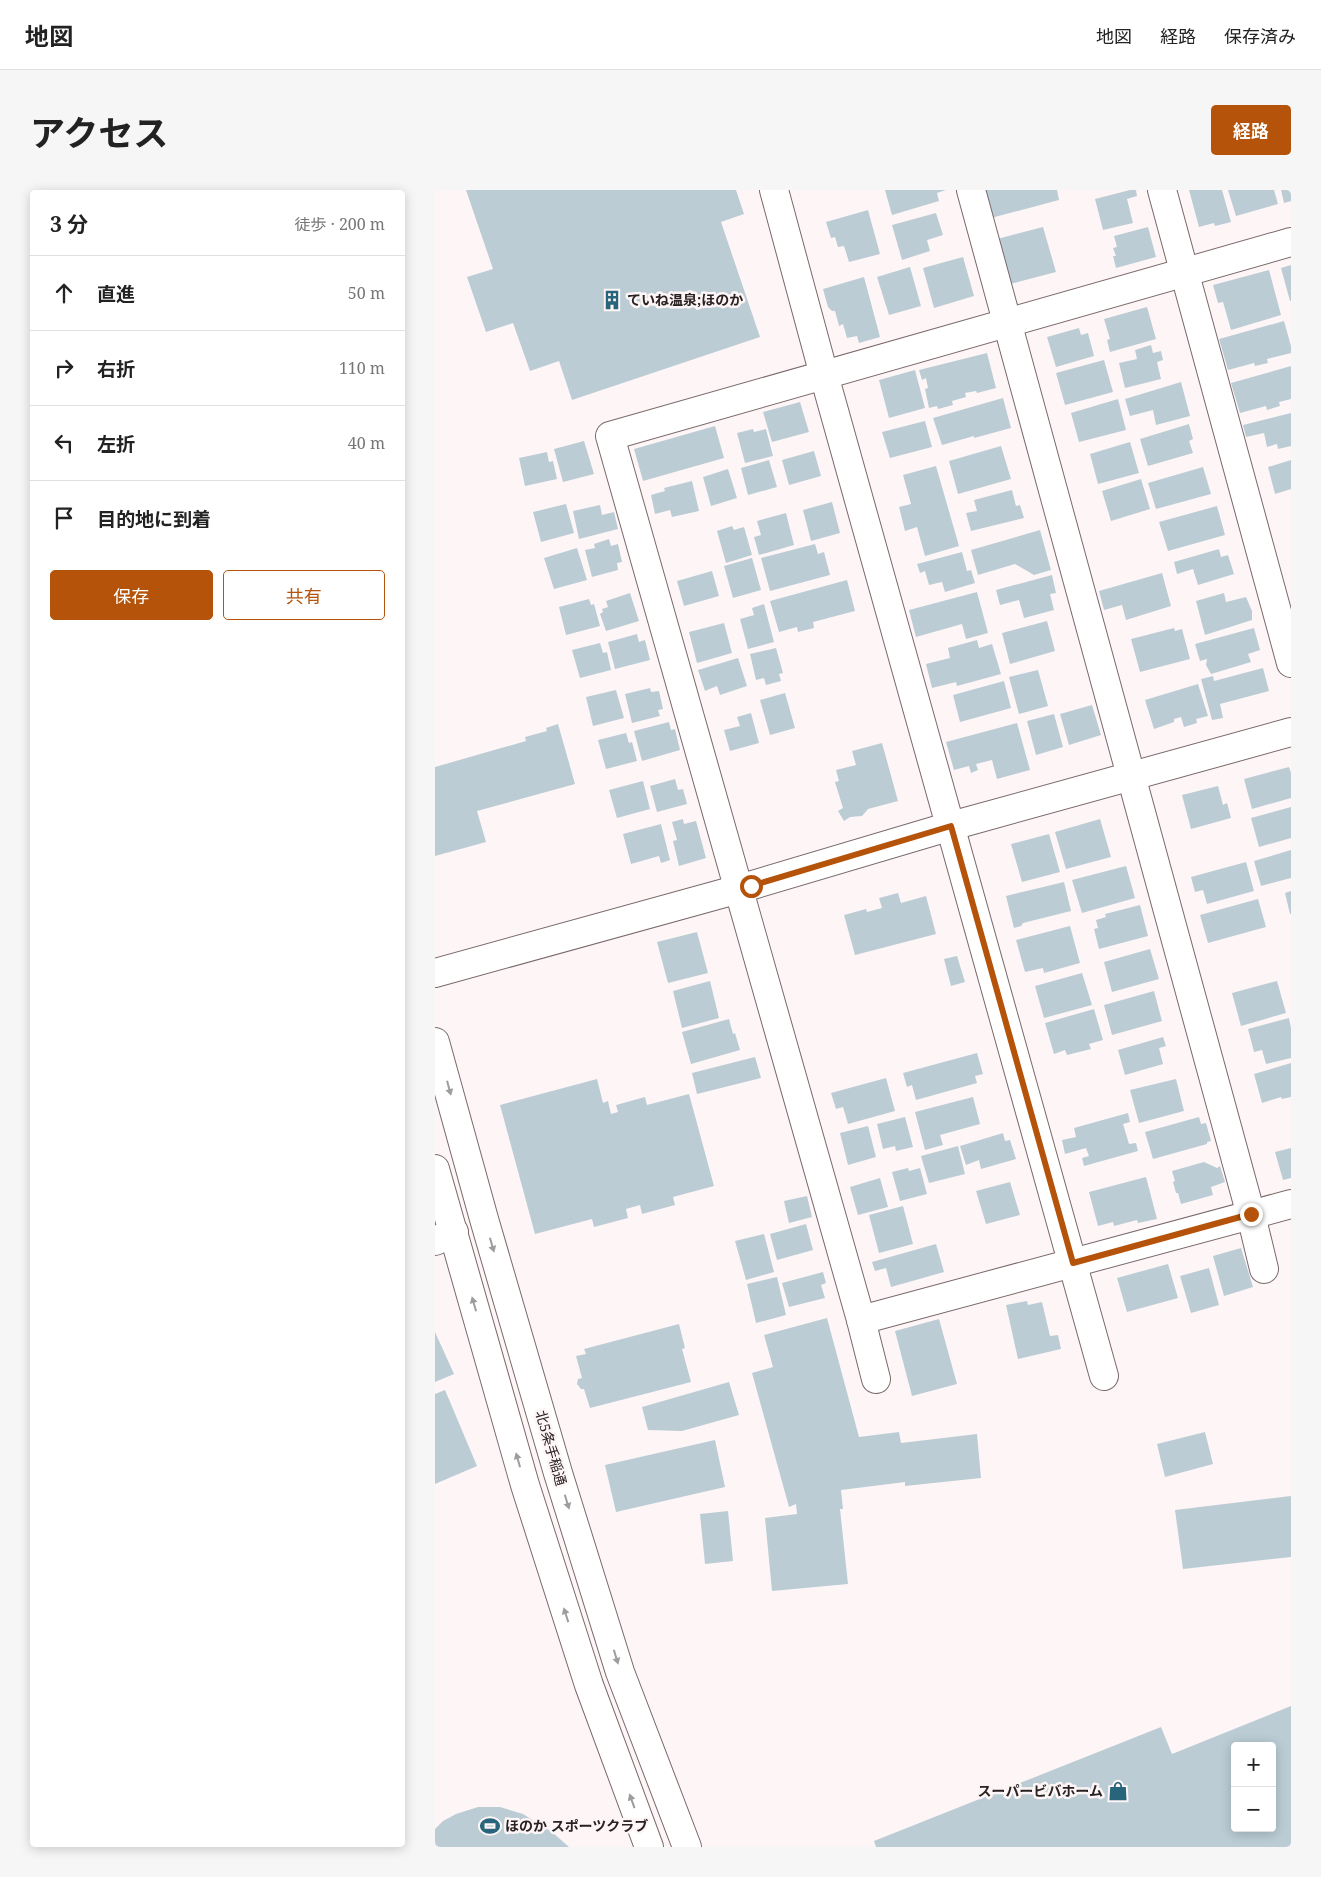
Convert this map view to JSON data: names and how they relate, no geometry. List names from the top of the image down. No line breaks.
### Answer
{"streets":{"main road":["北5条手稲通"]},"places":{"building":["ていね温泉;ほのか"],"shop":["スーパービバホーム"],"sports":["ほのか スポーツクラブ"]},"page":{"header":"地図","nav":["地図","経路","保存済み"],"title":"アクセス","buttons":["経路",["保存","共有"]],"heading":["3 分","徒歩 · 200 m"],"list":[["直進","50 m"],["右折","110 m"],["左折","40 m"],"目的地に到着"],"map_buttons":["+","−"]}}
